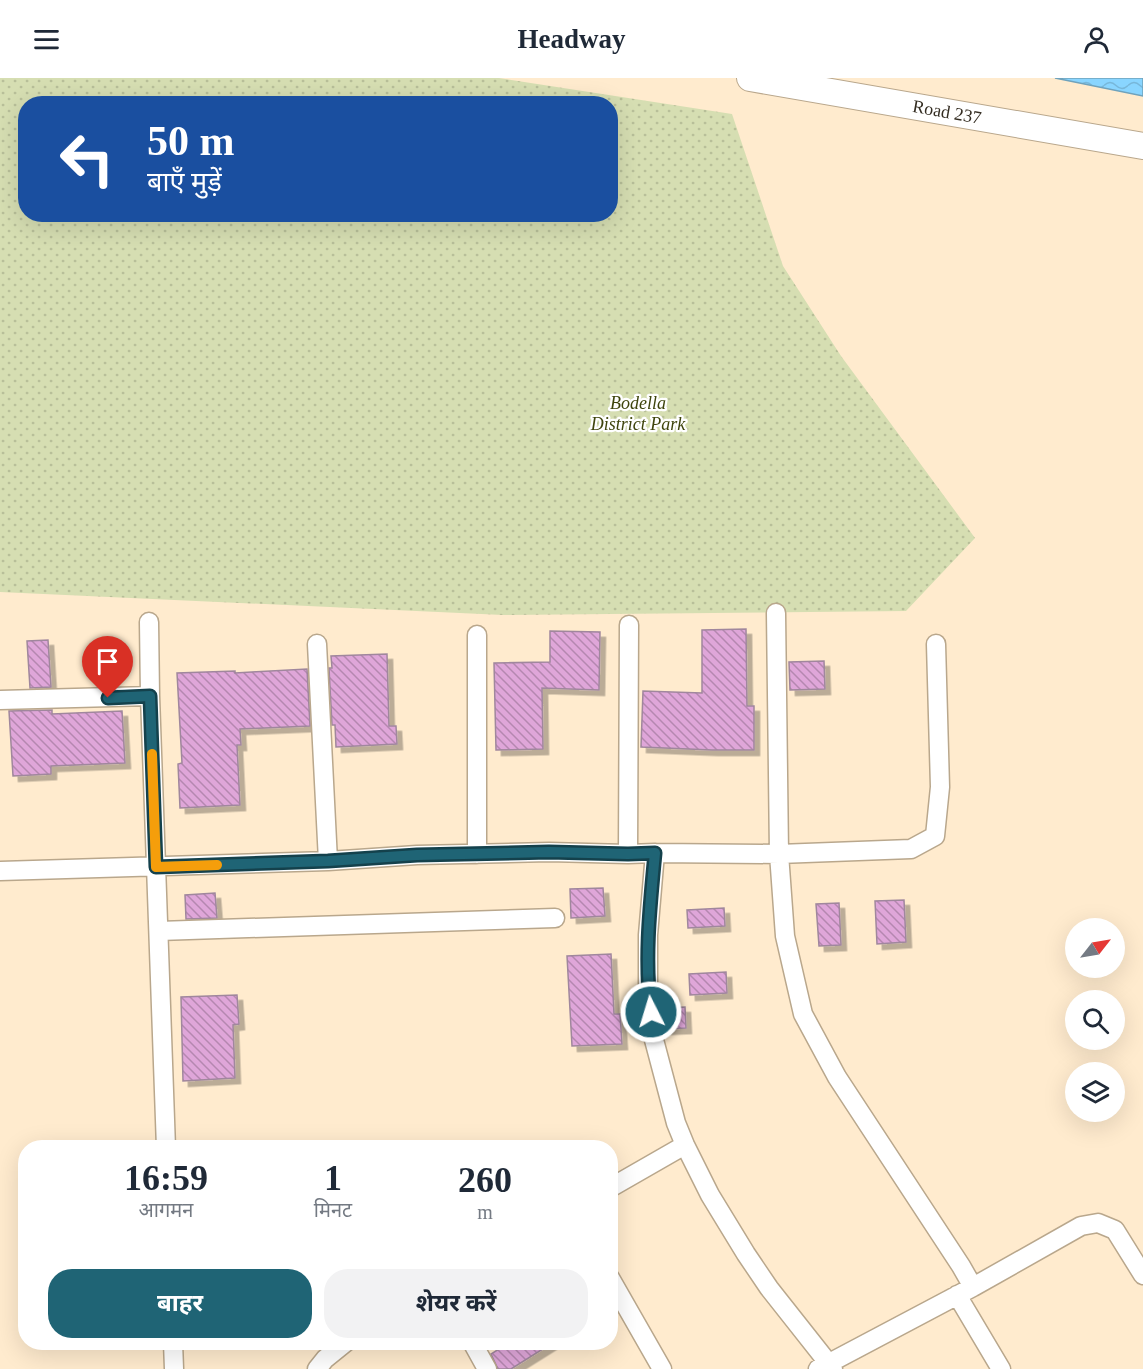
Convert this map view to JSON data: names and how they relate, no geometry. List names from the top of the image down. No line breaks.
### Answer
{"streets":{"street":["Road 237"]},"parks":["Bodella District Park"],"north":"top right","page":{"header":"Headway","turn":["50 m","बाएँ मुड़ें"],"eta":["16:59","आगमन","1","मिनट","260","m"],"buttons":["बाहर","शेयर करें"]}}
